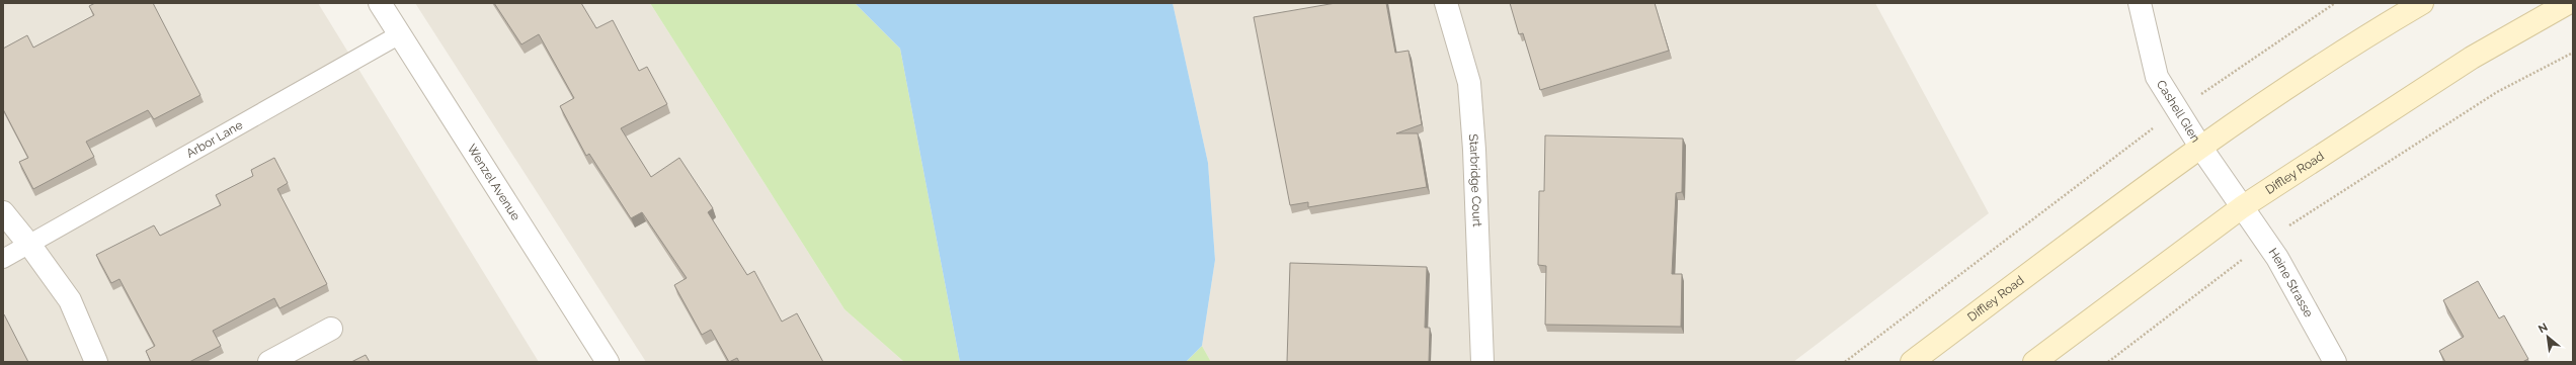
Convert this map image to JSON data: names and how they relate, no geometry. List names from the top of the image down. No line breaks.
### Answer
{"streets":{"main road":["Diffley Road"],"street":["Cashell Glen","Starbridge Court","Wenzel Avenue","Heine Strasse"],"lane":["Arbor Lane"]},"crossings":[["Cashell Glen","Diffley Road"],["Cashell Glen","Heine Strasse"],["Arbor Lane","Wenzel Avenue"],["Diffley Road","Heine Strasse"]],"north":"top left"}
